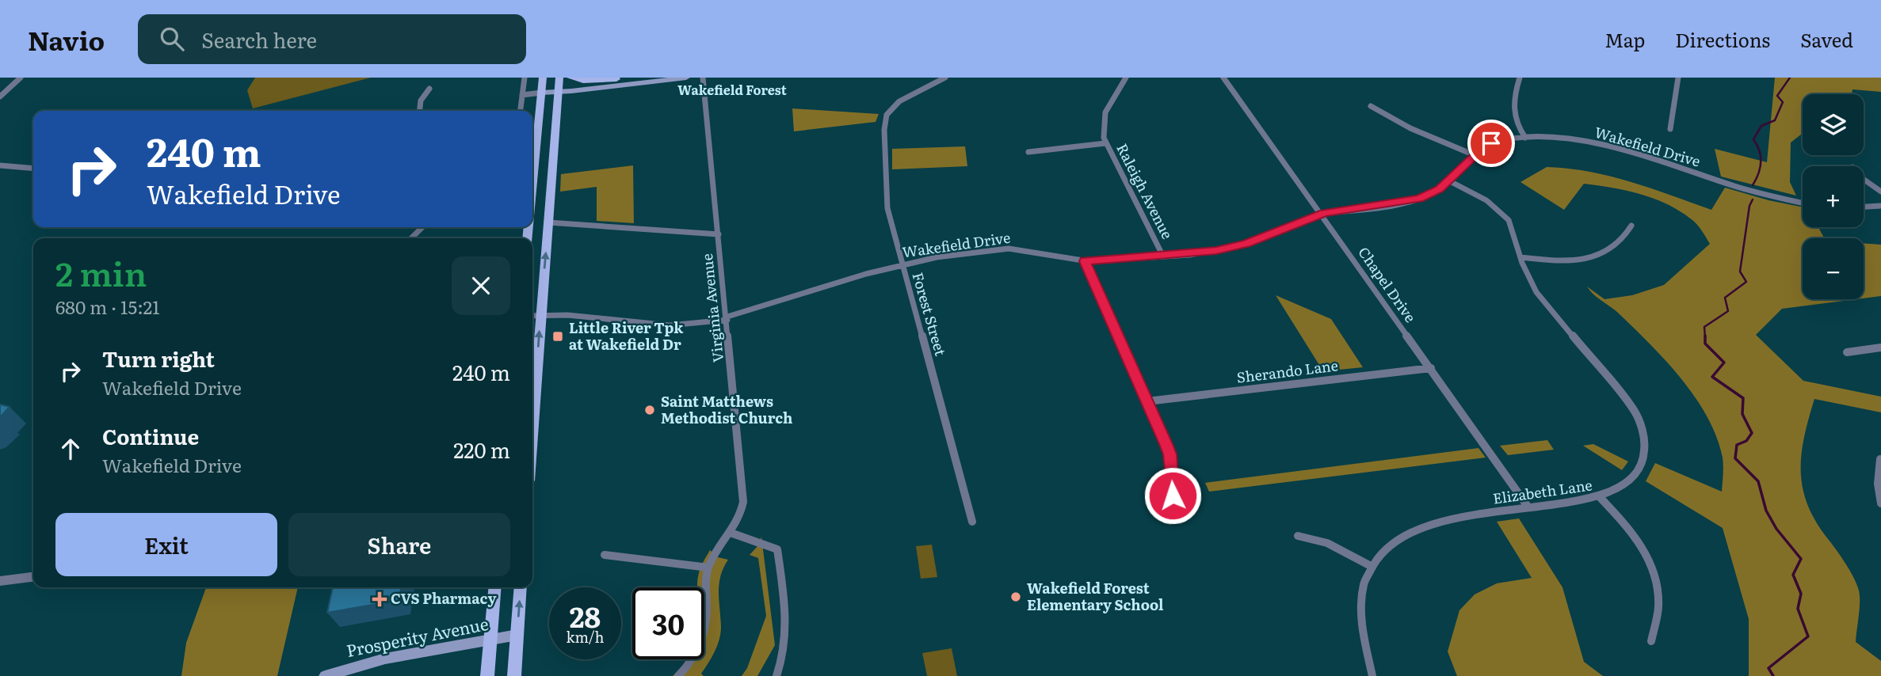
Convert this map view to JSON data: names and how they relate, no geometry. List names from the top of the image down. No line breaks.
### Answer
{"streets":{"main road":["Prosperity Avenue"],"street":["Wakefield Drive","Raleigh Avenue","Chapel Drive","Virginia Avenue","Forest Street","Sherando Lane","Elizabeth Lane"]},"crossings":[["Wakefield Drive","Raleigh Avenue"],["Wakefield Drive","Chapel Drive"],["Wakefield Drive","Virginia Avenue"],["Wakefield Drive","Forest Street"],["Wakefield Drive","Elizabeth Lane"],["Chapel Drive","Sherando Lane"],["Chapel Drive","Elizabeth Lane"]],"districts":["Wakefield Forest"],"places":{"transit":["Little River Tpk at Wakefield Dr"],"other":["Saint Matthews Methodist Church","Wakefield Forest Elementary School"],"health":["CVS Pharmacy"]},"page":{"header":"Navio","search":"Search here","nav":["Map","Directions","Saved"],"map_buttons":["+","−"],"turn":["240 m","Wakefield Drive"],"heading":["2 min","680 m · 15:21"],"list":[{"name":"Turn right","note":"Wakefield Drive","value":"240 m"},{"name":"Continue","note":"Wakefield Drive","value":"220 m"}],"buttons":["Exit","Share"],"speed":"28 km/h","limit":"30"}}
